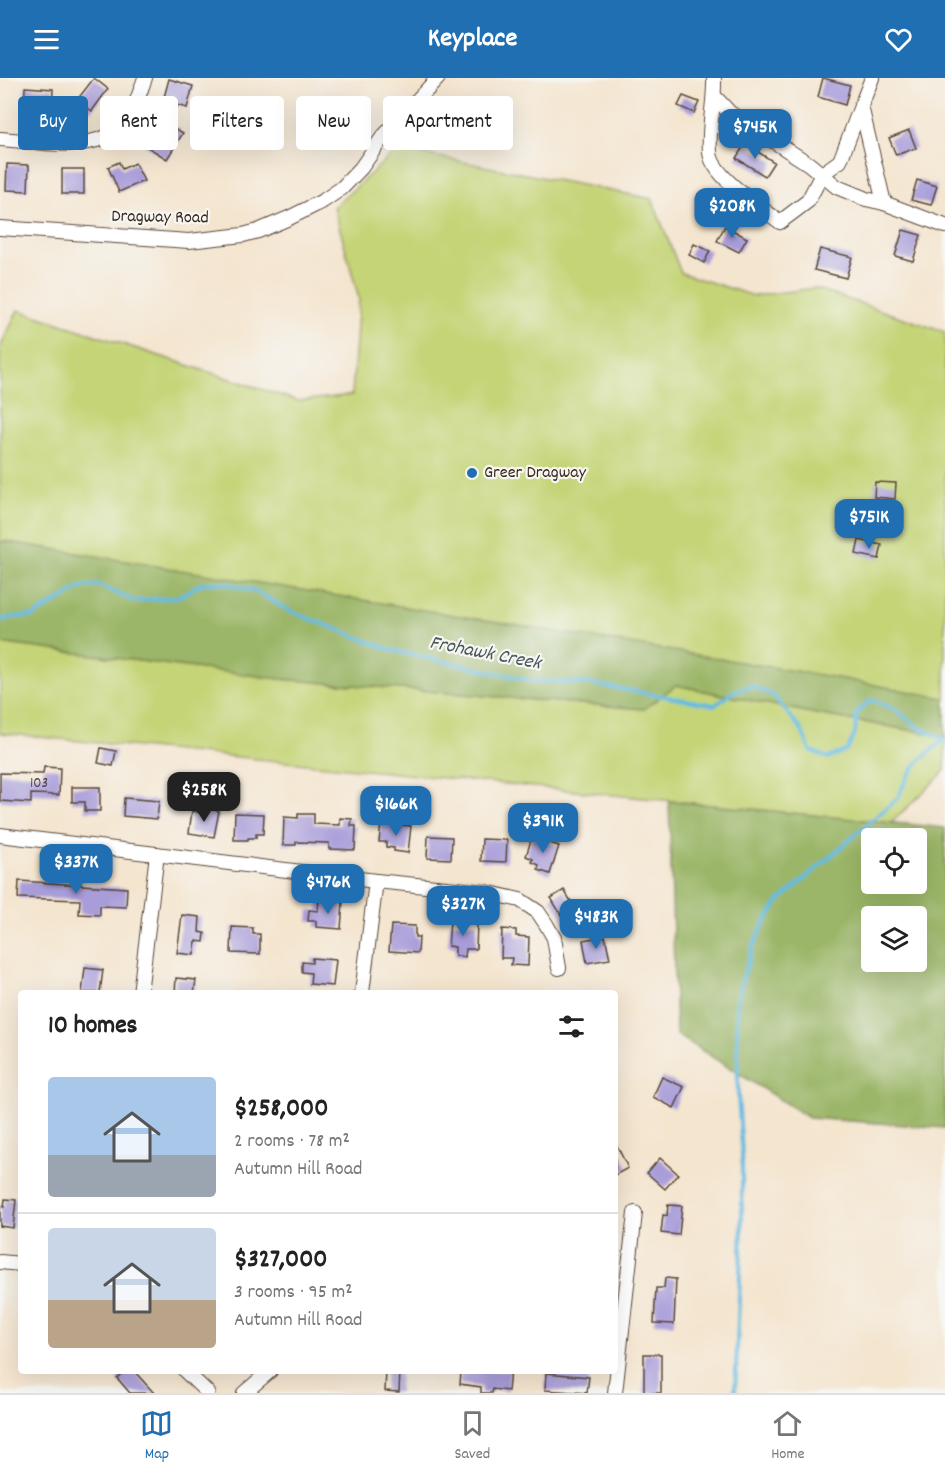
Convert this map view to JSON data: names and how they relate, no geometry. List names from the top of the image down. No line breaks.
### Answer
{"streets":{"street":["Dragway Road"]},"water":["Frohawk Creek"],"places":["Greer Dragway"],"house_numbers":["103"],"page":{"header":"Keyplace","chip":["Buy","Rent","Filters","New","Apartment"],"price":["$745K","$208K","$751K","$258K","$166K","$391K","$337K","$476K","$327K","$483K"],"heading":"10 homes","list":[{"name":"$258,000","note":"2 rooms · 78 m² · Autumn Hill Road"},{"name":"$327,000","note":"3 rooms · 95 m² · Autumn Hill Road"}],"tabs":["Map","Saved","Home"]}}
